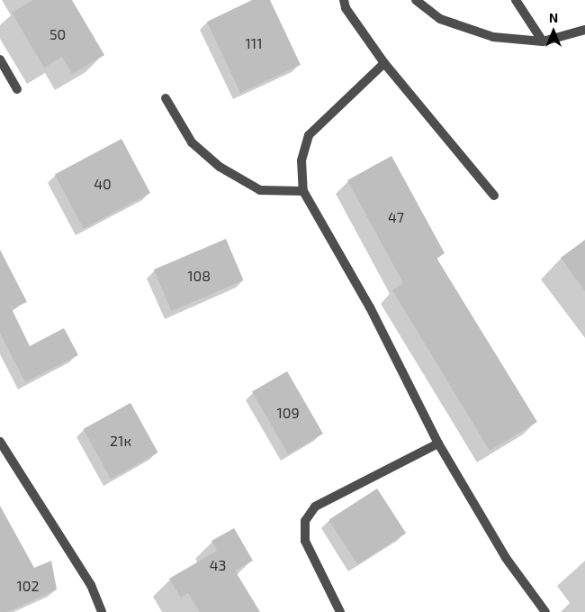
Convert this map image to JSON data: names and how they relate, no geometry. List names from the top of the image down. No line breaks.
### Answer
{"house_numbers":["50","111","40","47","108","109","21к","43","102"],"north":"top"}
